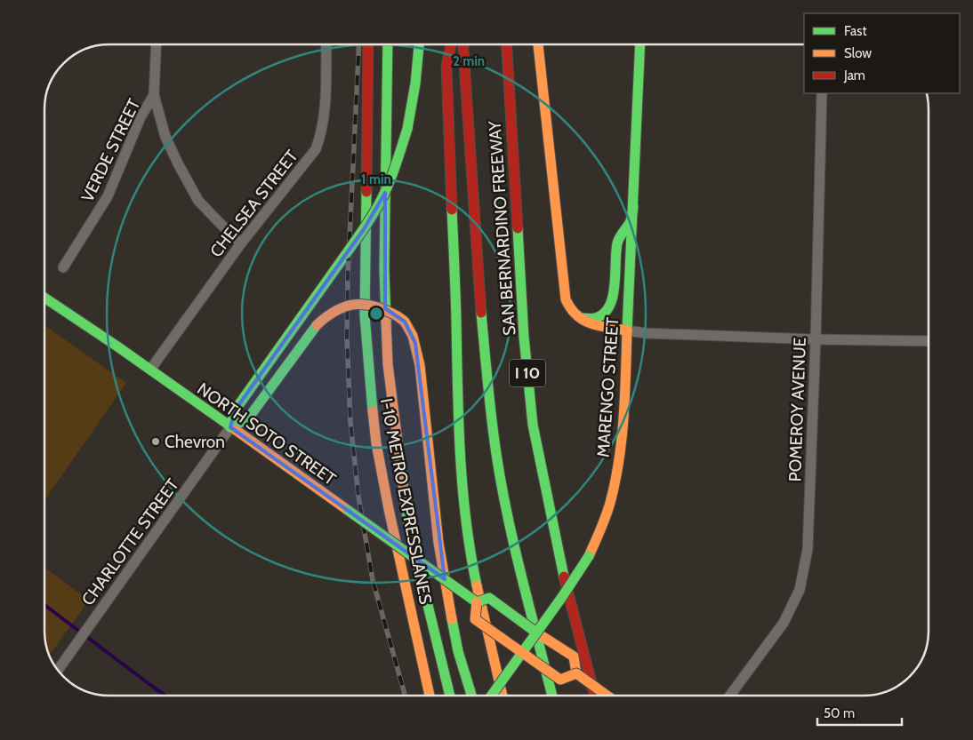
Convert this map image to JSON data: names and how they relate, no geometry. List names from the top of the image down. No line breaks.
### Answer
{"streets":{"main road":["SAN BERNARDINO FREEWAY","I 10","MARENGO STREET","NORTH SOTO STREET","I-10 METRO EXPRESSLANES"],"street":["VERDE STREET","CHELSEA STREET","POMEROY AVENUE","CHARLOTTE STREET"]},"crossings":[["CHELSEA STREET","NORTH SOTO STREET"],["NORTH SOTO STREET","CHARLOTTE STREET"]],"places":["Chevron"],"legend":["Fast","Slow","Jam"],"scale_bar":"50 m","rings":["2 min","1 min"]}
